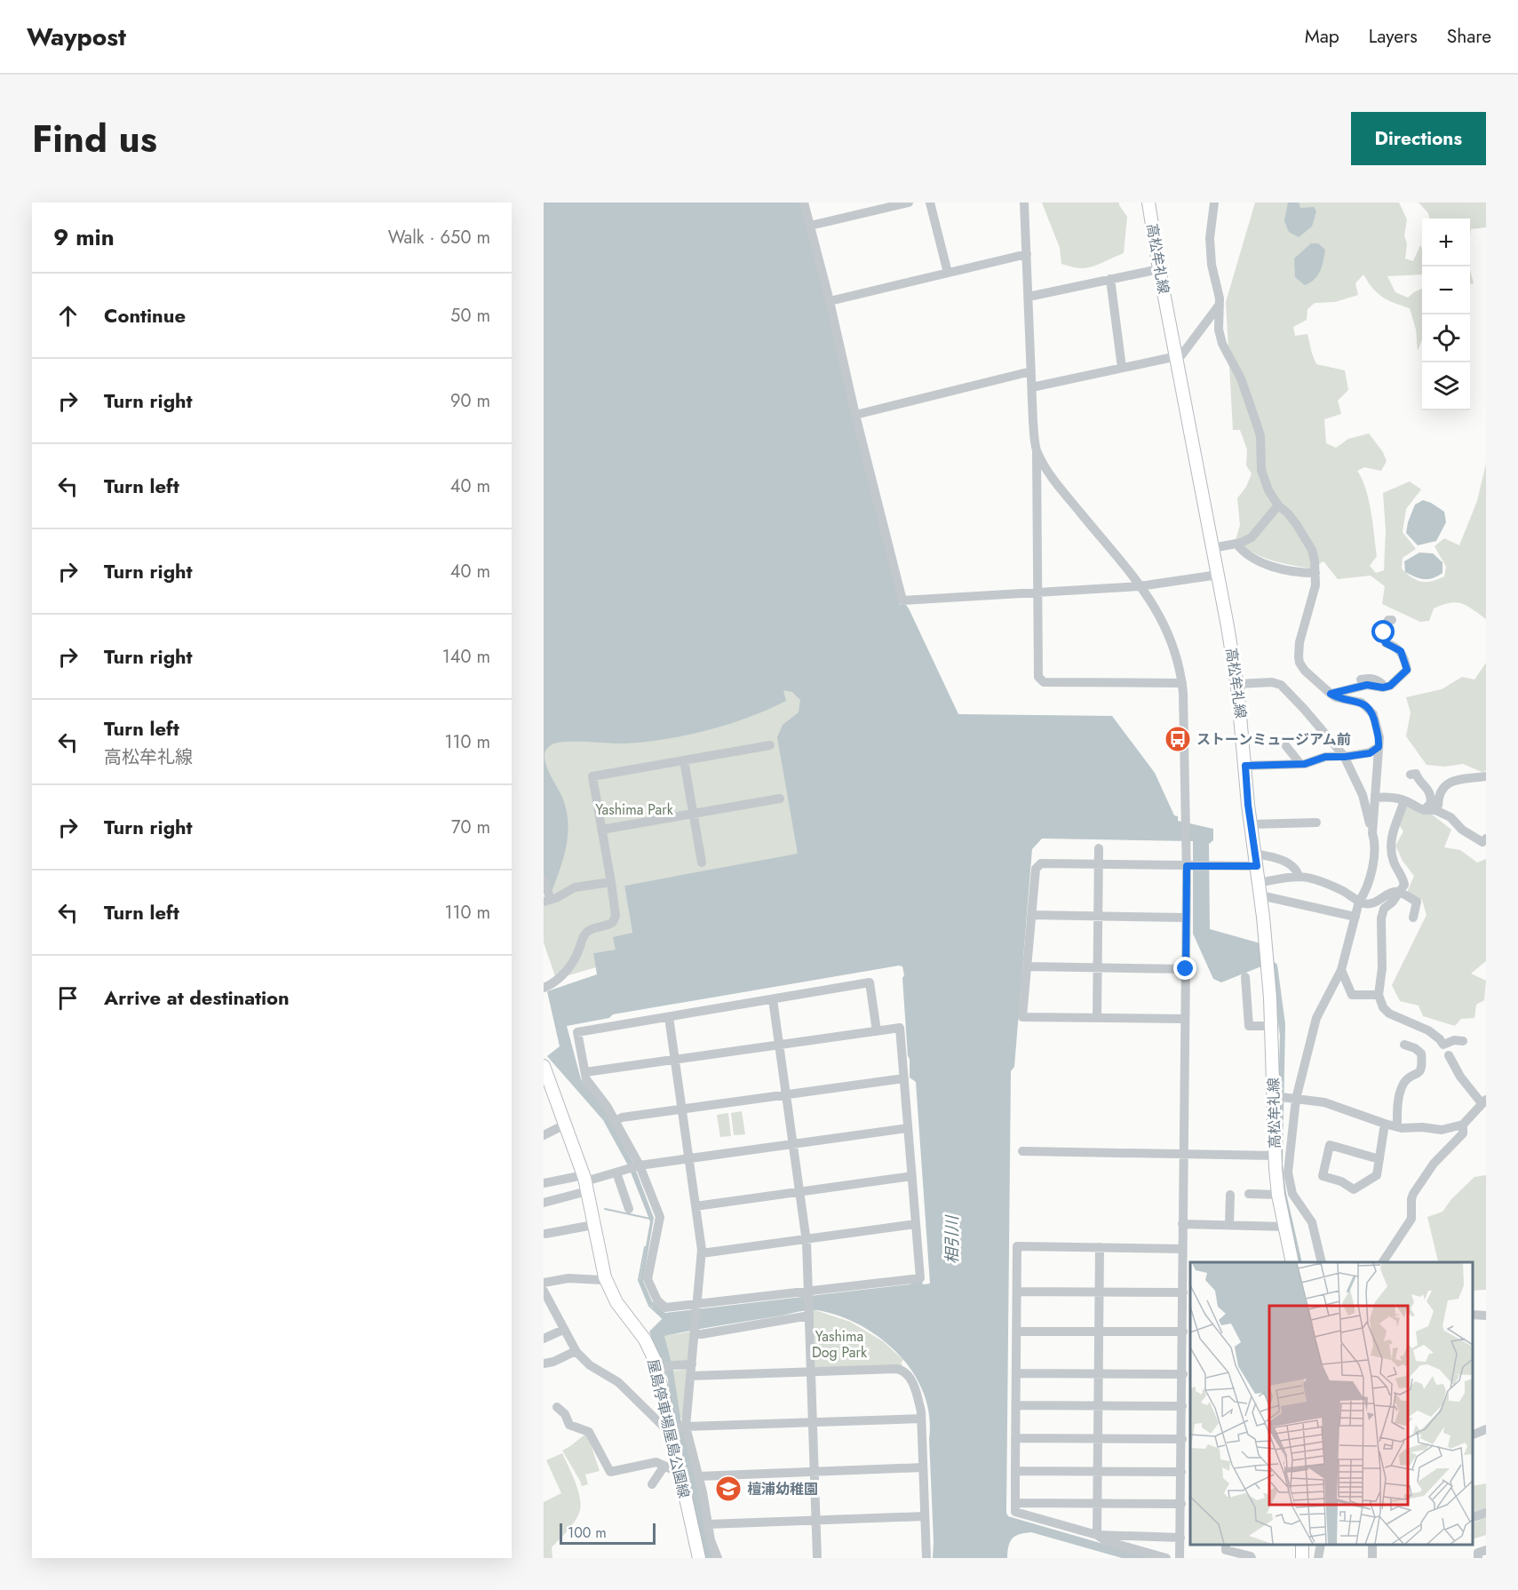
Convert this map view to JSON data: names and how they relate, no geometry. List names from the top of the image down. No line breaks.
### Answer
{"streets":{"main road":["高松牟礼線","屋島停車場屋島公園線"]},"water":["相引川"],"parks":["Yashima Park","Yashima Dog Park"],"places":{"bus stop":["ストーンミュージアム前"],"school or university":["檀浦幼稚園"]},"scale_bar":"100 m","page":{"header":"Waypost","nav":["Map","Layers","Share"],"title":"Find us","buttons":"Directions","heading":["9 min","Walk · 650 m"],"map_buttons":["+","−"],"list":[["Continue","50 m"],["Turn right","90 m"],["Turn left","40 m"],["Turn right","40 m"],["Turn right","140 m"],["Turn left","高松牟礼線","110 m"],["Turn right","70 m"],["Turn left","110 m"],"Arrive at destination"],"scale":"100 m"}}
